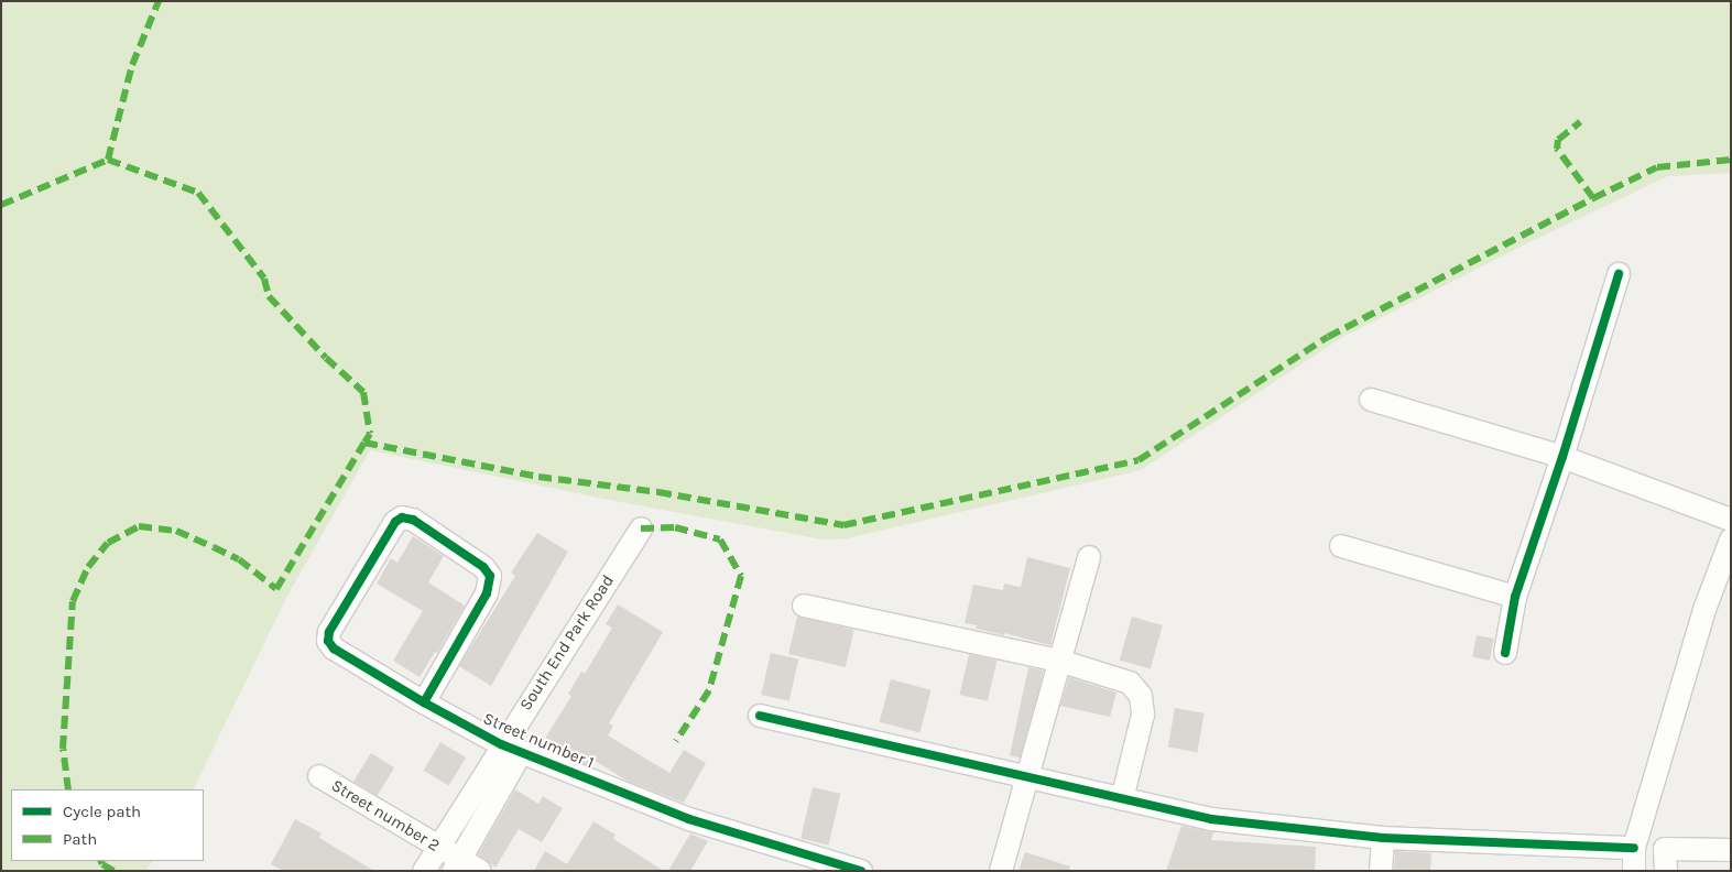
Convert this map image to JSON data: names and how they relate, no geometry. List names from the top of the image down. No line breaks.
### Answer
{"streets":{"street":["South End Park Road","Street number 1","Street number 2"]},"crossings":[["South End Park Road","Street number 1"],["South End Park Road","Street number 2"]],"legend":["Cycle path","Path"]}
